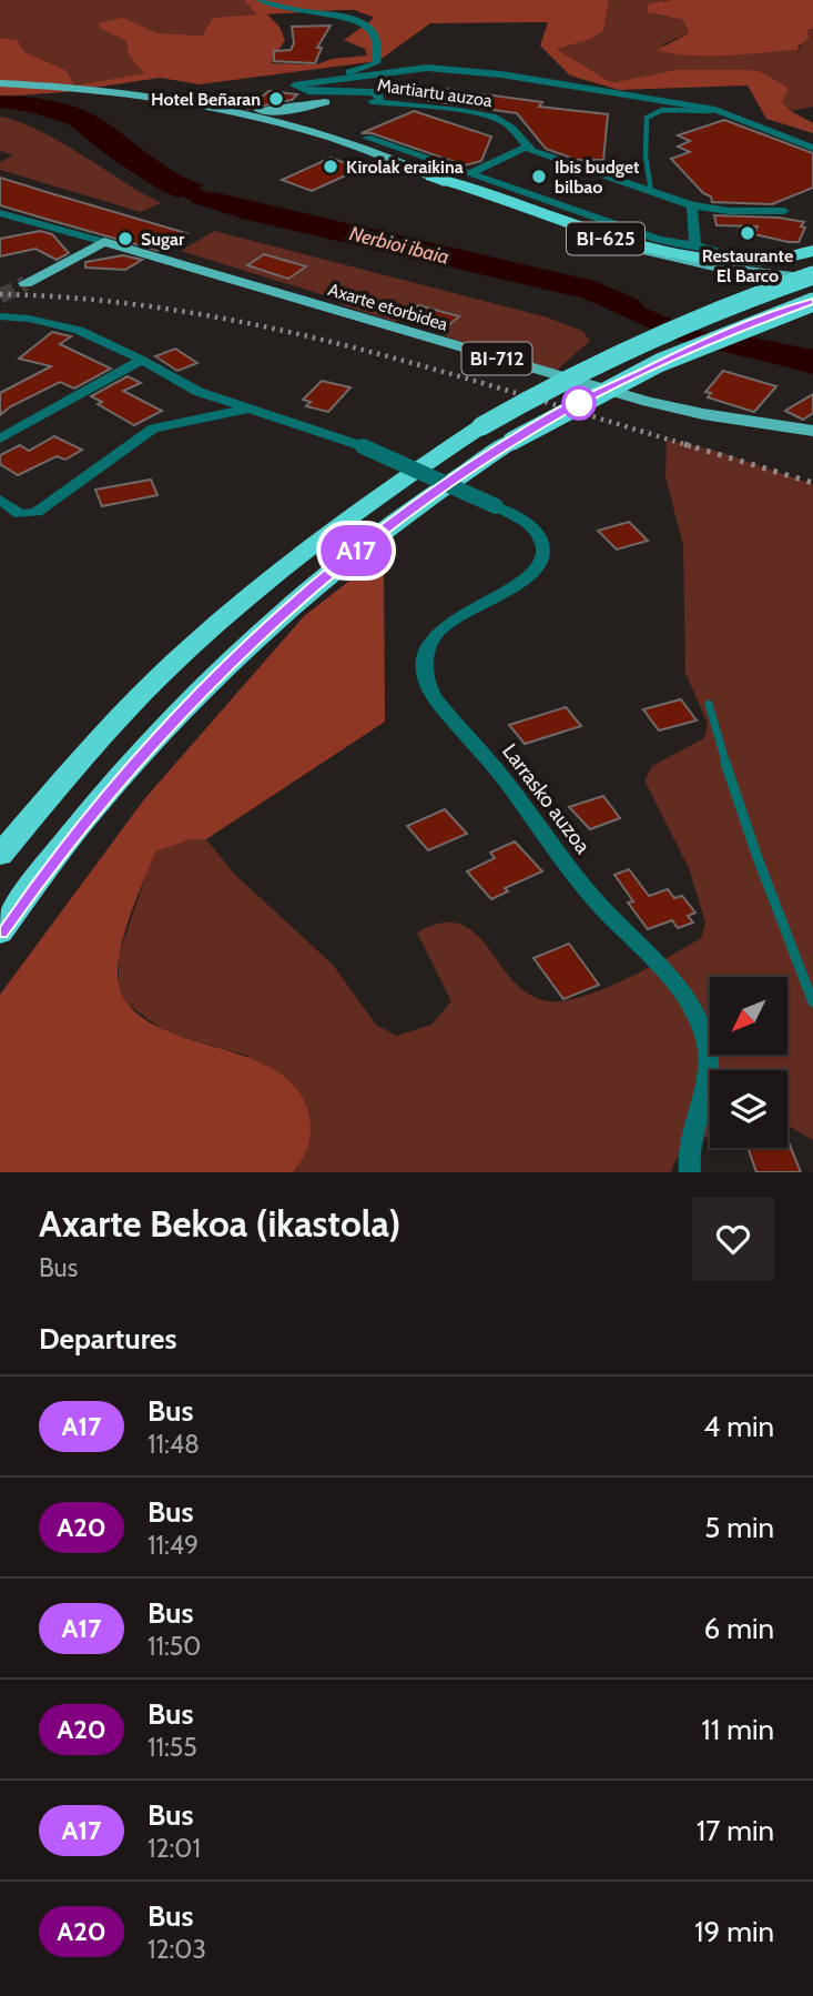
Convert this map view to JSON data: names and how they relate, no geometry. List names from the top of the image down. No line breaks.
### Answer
{"streets":{"main road":["BI-625","Axarte etorbidea","BI-712"],"street":["Martiartu auzoa","Larrasko auzoa"]},"water":["Nerbioi ibaia"],"places":["Hotel Beñaran","Kirolak eraikina","Ibis budget bilbao","Restaurante El Barco","Sugar"],"lines":["bus line A17"],"north":"bottom left","page":{"on_map":"A17","heading":[["Axarte Bekoa (ikastola)","Bus"],"Departures"],"list":[{"mark":"A17","name":"Bus","note":"11:48","value":"4 min"},{"mark":"A20","name":"Bus","note":"11:49","value":"5 min"},{"mark":"A17","name":"Bus","note":"11:50","value":"6 min"},{"mark":"A20","name":"Bus","note":"11:55","value":"11 min"},{"mark":"A17","name":"Bus","note":"12:01","value":"17 min"},{"mark":"A20","name":"Bus","note":"12:03","value":"19 min"}]}}
